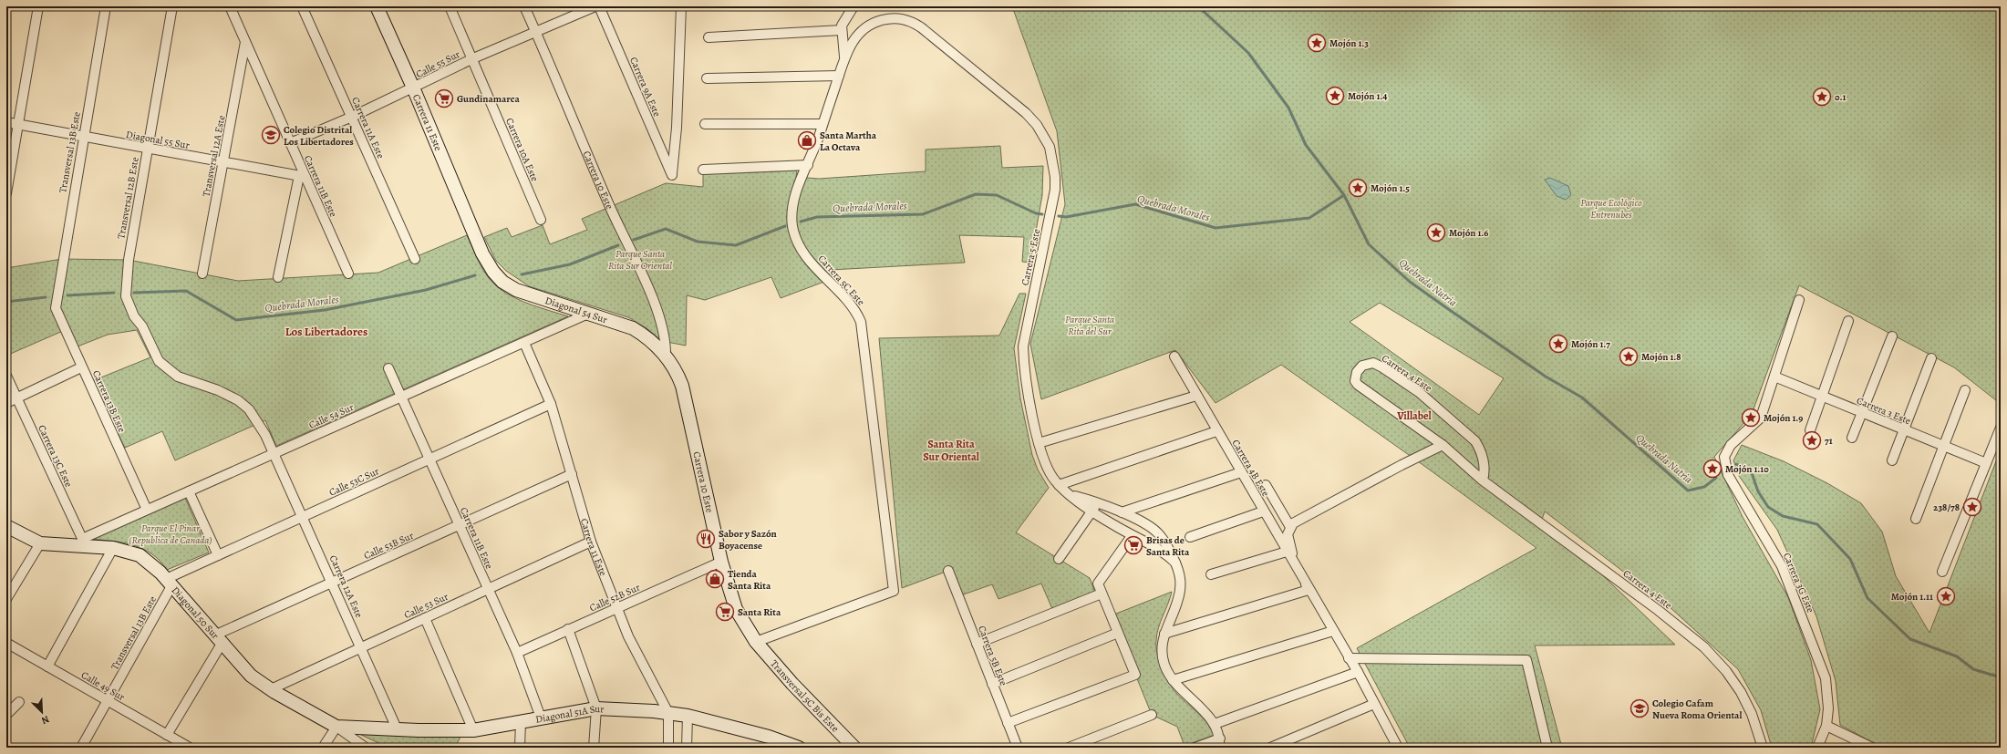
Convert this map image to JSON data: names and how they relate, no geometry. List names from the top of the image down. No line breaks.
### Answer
{"streets":{"street":["Calle 55 Sur","Carrera 9A Este","Carrera 11 Este","Carrera 11A Este","Diagonal 55 Sur","Carrera 10A Este","Transversal 13B Este","Transversal 12A Este","Carrera 10 Este","Carrera 11B Este","Transversal 12B Este","Carrera 5 Este","Carrera 5C Este","Diagonal 54 Sur","Carrera 4 Este","Carrera 13B Este","Carrera 3 Este","Calle 54 Sur","Carrera 13C Este","Carrera 4B Este","Calle 53C Sur","Calle 53B Sur","Carrera 3G Este","Carrera 12A Este","Calle 52B Sur","Calle 53 Sur","Diagonal 50 Sur","Carrera 5B Este","Calle 49 Sur","Transversal 5C Bis Este","Diagonal 51A Sur"]},"crossings":[["Calle 55 Sur","Carrera 11 Este"],["Calle 55 Sur","Carrera 11A Este"],["Calle 55 Sur","Carrera 10A Este"],["Calle 55 Sur","Carrera 10 Este"],["Calle 55 Sur","Carrera 11B Este"],["Carrera 11 Este","Diagonal 54 Sur"],["Carrera 11 Este","Calle 54 Sur"],["Carrera 11 Este","Calle 53C Sur"],["Carrera 11 Este","Calle 53B Sur"],["Carrera 11 Este","Calle 52B Sur"],["Carrera 11 Este","Calle 53 Sur"],["Carrera 11 Este","Diagonal 51A Sur"],["Diagonal 55 Sur","Transversal 13B Este"],["Diagonal 55 Sur","Transversal 12A Este"],["Diagonal 55 Sur","Carrera 11B Este"],["Diagonal 55 Sur","Transversal 12B Este"],["Transversal 13B Este","Carrera 13B Este"],["Transversal 13B Este","Calle 53C Sur"],["Transversal 13B Este","Diagonal 50 Sur"],["Transversal 13B Este","Calle 49 Sur"],["Transversal 12A Este","Carrera 11B Este"],["Carrera 10 Este","Carrera 5C Este"],["Carrera 10 Este","Diagonal 54 Sur"],["Carrera 10 Este","Calle 52B Sur"],["Carrera 10 Este","Transversal 5C Bis Este"],["Carrera 11B Este","Calle 54 Sur"],["Carrera 11B Este","Calle 53C Sur"],["Carrera 11B Este","Calle 53B Sur"],["Carrera 11B Este","Calle 52B Sur"],["Carrera 11B Este","Calle 53 Sur"],["Carrera 11B Este","Diagonal 51A Sur"],["Transversal 12B Este","Carrera 12A Este"],["Carrera 5 Este","Carrera 5C Este"],["Carrera 5C Este","Transversal 5C Bis Este"],["Diagonal 54 Sur","Calle 54 Sur"],["Carrera 13B Este","Calle 54 Sur"],["Carrera 3 Este","Carrera 3G Este"],["Calle 54 Sur","Carrera 13C Este"],["Calle 54 Sur","Carrera 12A Este"],["Calle 54 Sur","Diagonal 50 Sur"],["Carrera 13C Este","Diagonal 50 Sur"],["Calle 53C Sur","Carrera 12A Este"],["Calle 53C Sur","Diagonal 50 Sur"],["Calle 53B Sur","Carrera 12A Este"],["Calle 53B Sur","Diagonal 50 Sur"],["Carrera 12A Este","Calle 53 Sur"],["Carrera 12A Este","Diagonal 51A Sur"],["Calle 53 Sur","Diagonal 50 Sur"],["Diagonal 50 Sur","Diagonal 51A Sur"]],"districts":["Los Libertadores","Villabel","Santa Rita Sur Oriental"],"water":["Quebrada Morales","Quebrada Nutria"],"parks":["Parque Ecológico Entrenubes","Parque Santa Rita Sur Oriental","Parque Santa Rita del Sur","Parque El Pinar (Republica de Canada)"],"places":{"place":["Mojón 1.3","Mojón 1.4","0.1","Mojón 1.5","Mojón 1.6","Mojón 1.7","Mojón 1.8","Mojón 1.9","71","Mojón 1.10","238/78","Mojón 1.11"],"supermarket":["Gundinamarca","Brisas de Santa Rita","Santa Rita"],"school or university":["Colegio Distrital Los Libertadores","Colegio Cafam Nueva Roma Oriental"],"shop":["Santa Martha La Octava","Tienda Santa Rita"],"restaurant":["Sabor y Sazón Boyacense"]},"north":"bottom right"}
